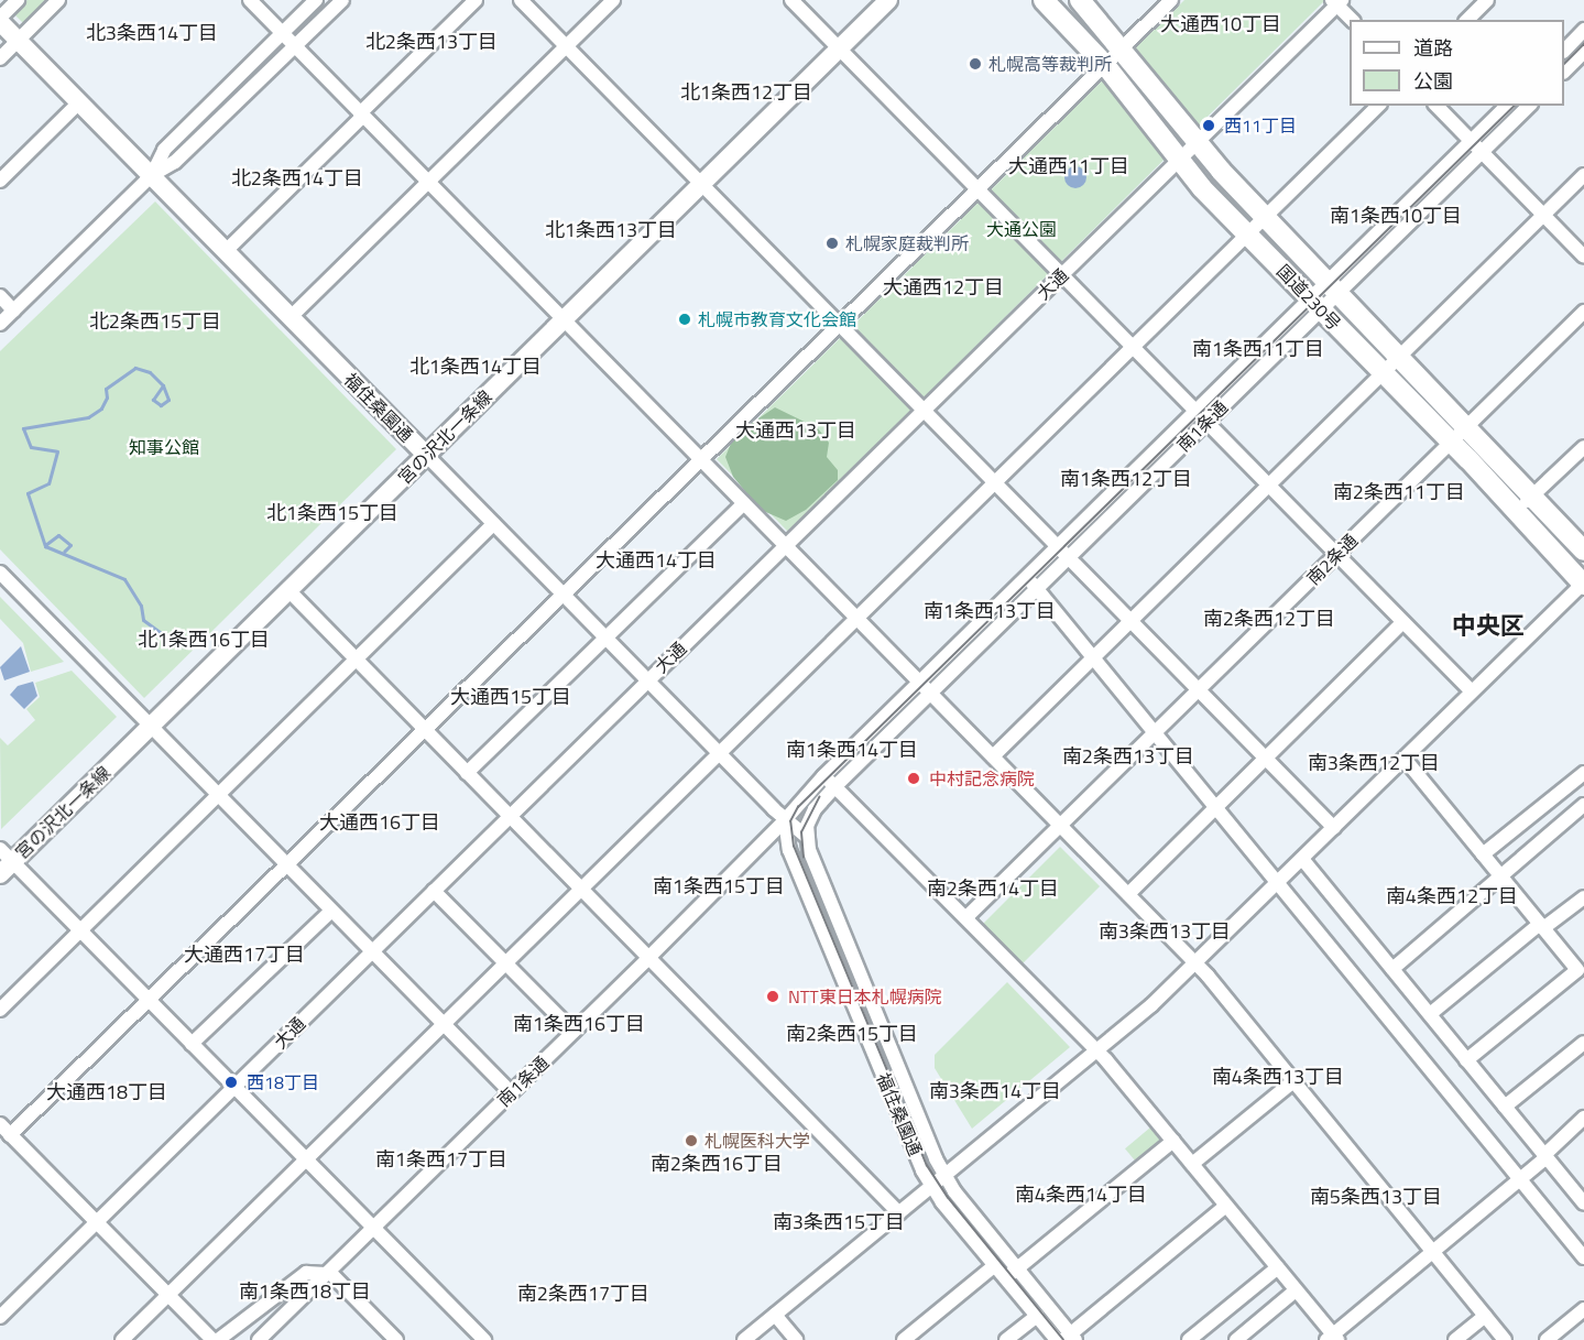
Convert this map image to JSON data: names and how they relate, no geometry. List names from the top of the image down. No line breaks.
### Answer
{"streets":{"highway":["国道230号"],"main road":["福住桑園通","宮の沢北一条線"],"street":["大通","南1条通","南2条通"]},"crossings":[["大通","国道230号"],["大通","福住桑園通"],["国道230号","南1条通"],["国道230号","南2条通"],["福住桑園通","南1条通"],["福住桑園通","宮の沢北一条線"]],"districts":["大通西10丁目","北3条西14丁目","北2条西13丁目","北1条西12丁目","大通西11丁目","北2条西14丁目","南1条西10丁目","北1条西13丁目","大通西12丁目","北2条西15丁目","南1条西11丁目","北1条西14丁目","大通西13丁目","南1条西12丁目","南2条西11丁目","北1条西15丁目","大通西14丁目","南1条西13丁目","南2条西12丁目","中央区","北1条西16丁目","大通西15丁目","南1条西14丁目","南2条西13丁目","南3条西12丁目","大通西16丁目","南1条西15丁目","南2条西14丁目","南4条西12丁目","南3条西13丁目","大通西17丁目","南1条西16丁目","南2条西15丁目","南4条西13丁目","南3条西14丁目","大通西18丁目","南1条西17丁目","南2条西16丁目","南4条西14丁目","南5条西13丁目","南3条西15丁目","南1条西18丁目","南2条西17丁目"],"parks":["大通公園","知事公館"],"places":["札幌高等裁判所","西11丁目","札幌家庭裁判所","札幌市教育文化会館","中村記念病院","NTT東日本札幌病院","西18丁目","札幌医科大学"],"legend":["道路","公園"]}
